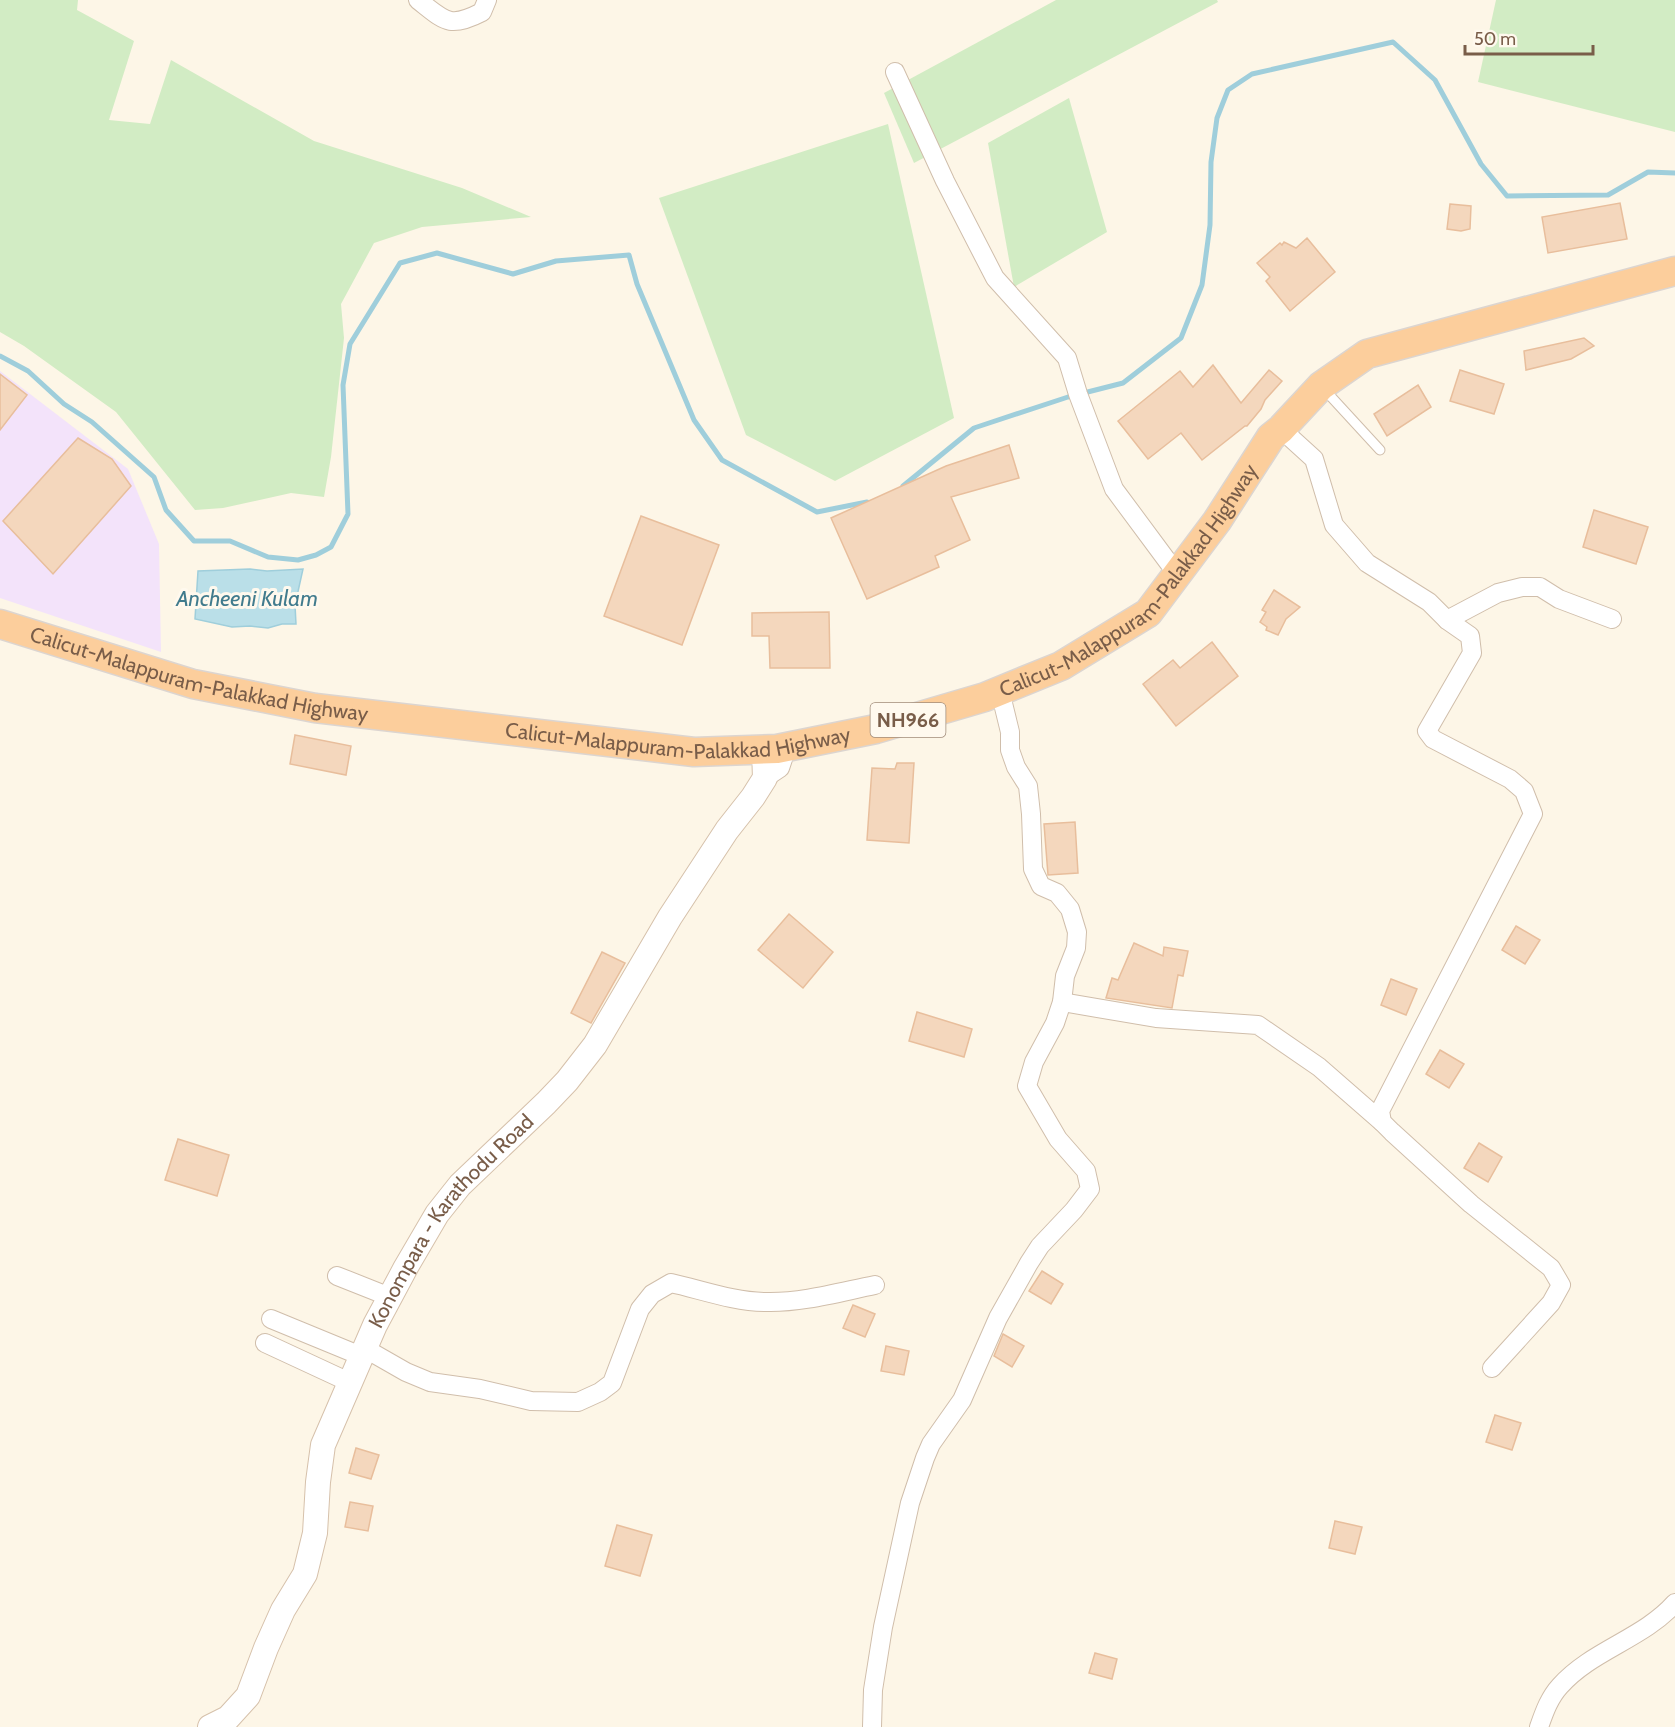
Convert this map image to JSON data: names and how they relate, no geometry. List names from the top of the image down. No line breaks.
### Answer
{"streets":{"highway":["Calicut-Malappuram-Palakkad Highway","NH966"],"main road":["Konompara - Karathodu Road"]},"crossings":[["Calicut-Malappuram-Palakkad Highway","Konompara - Karathodu Road"]],"water":["Ancheeni Kulam"],"scale_bar":"50 m"}
